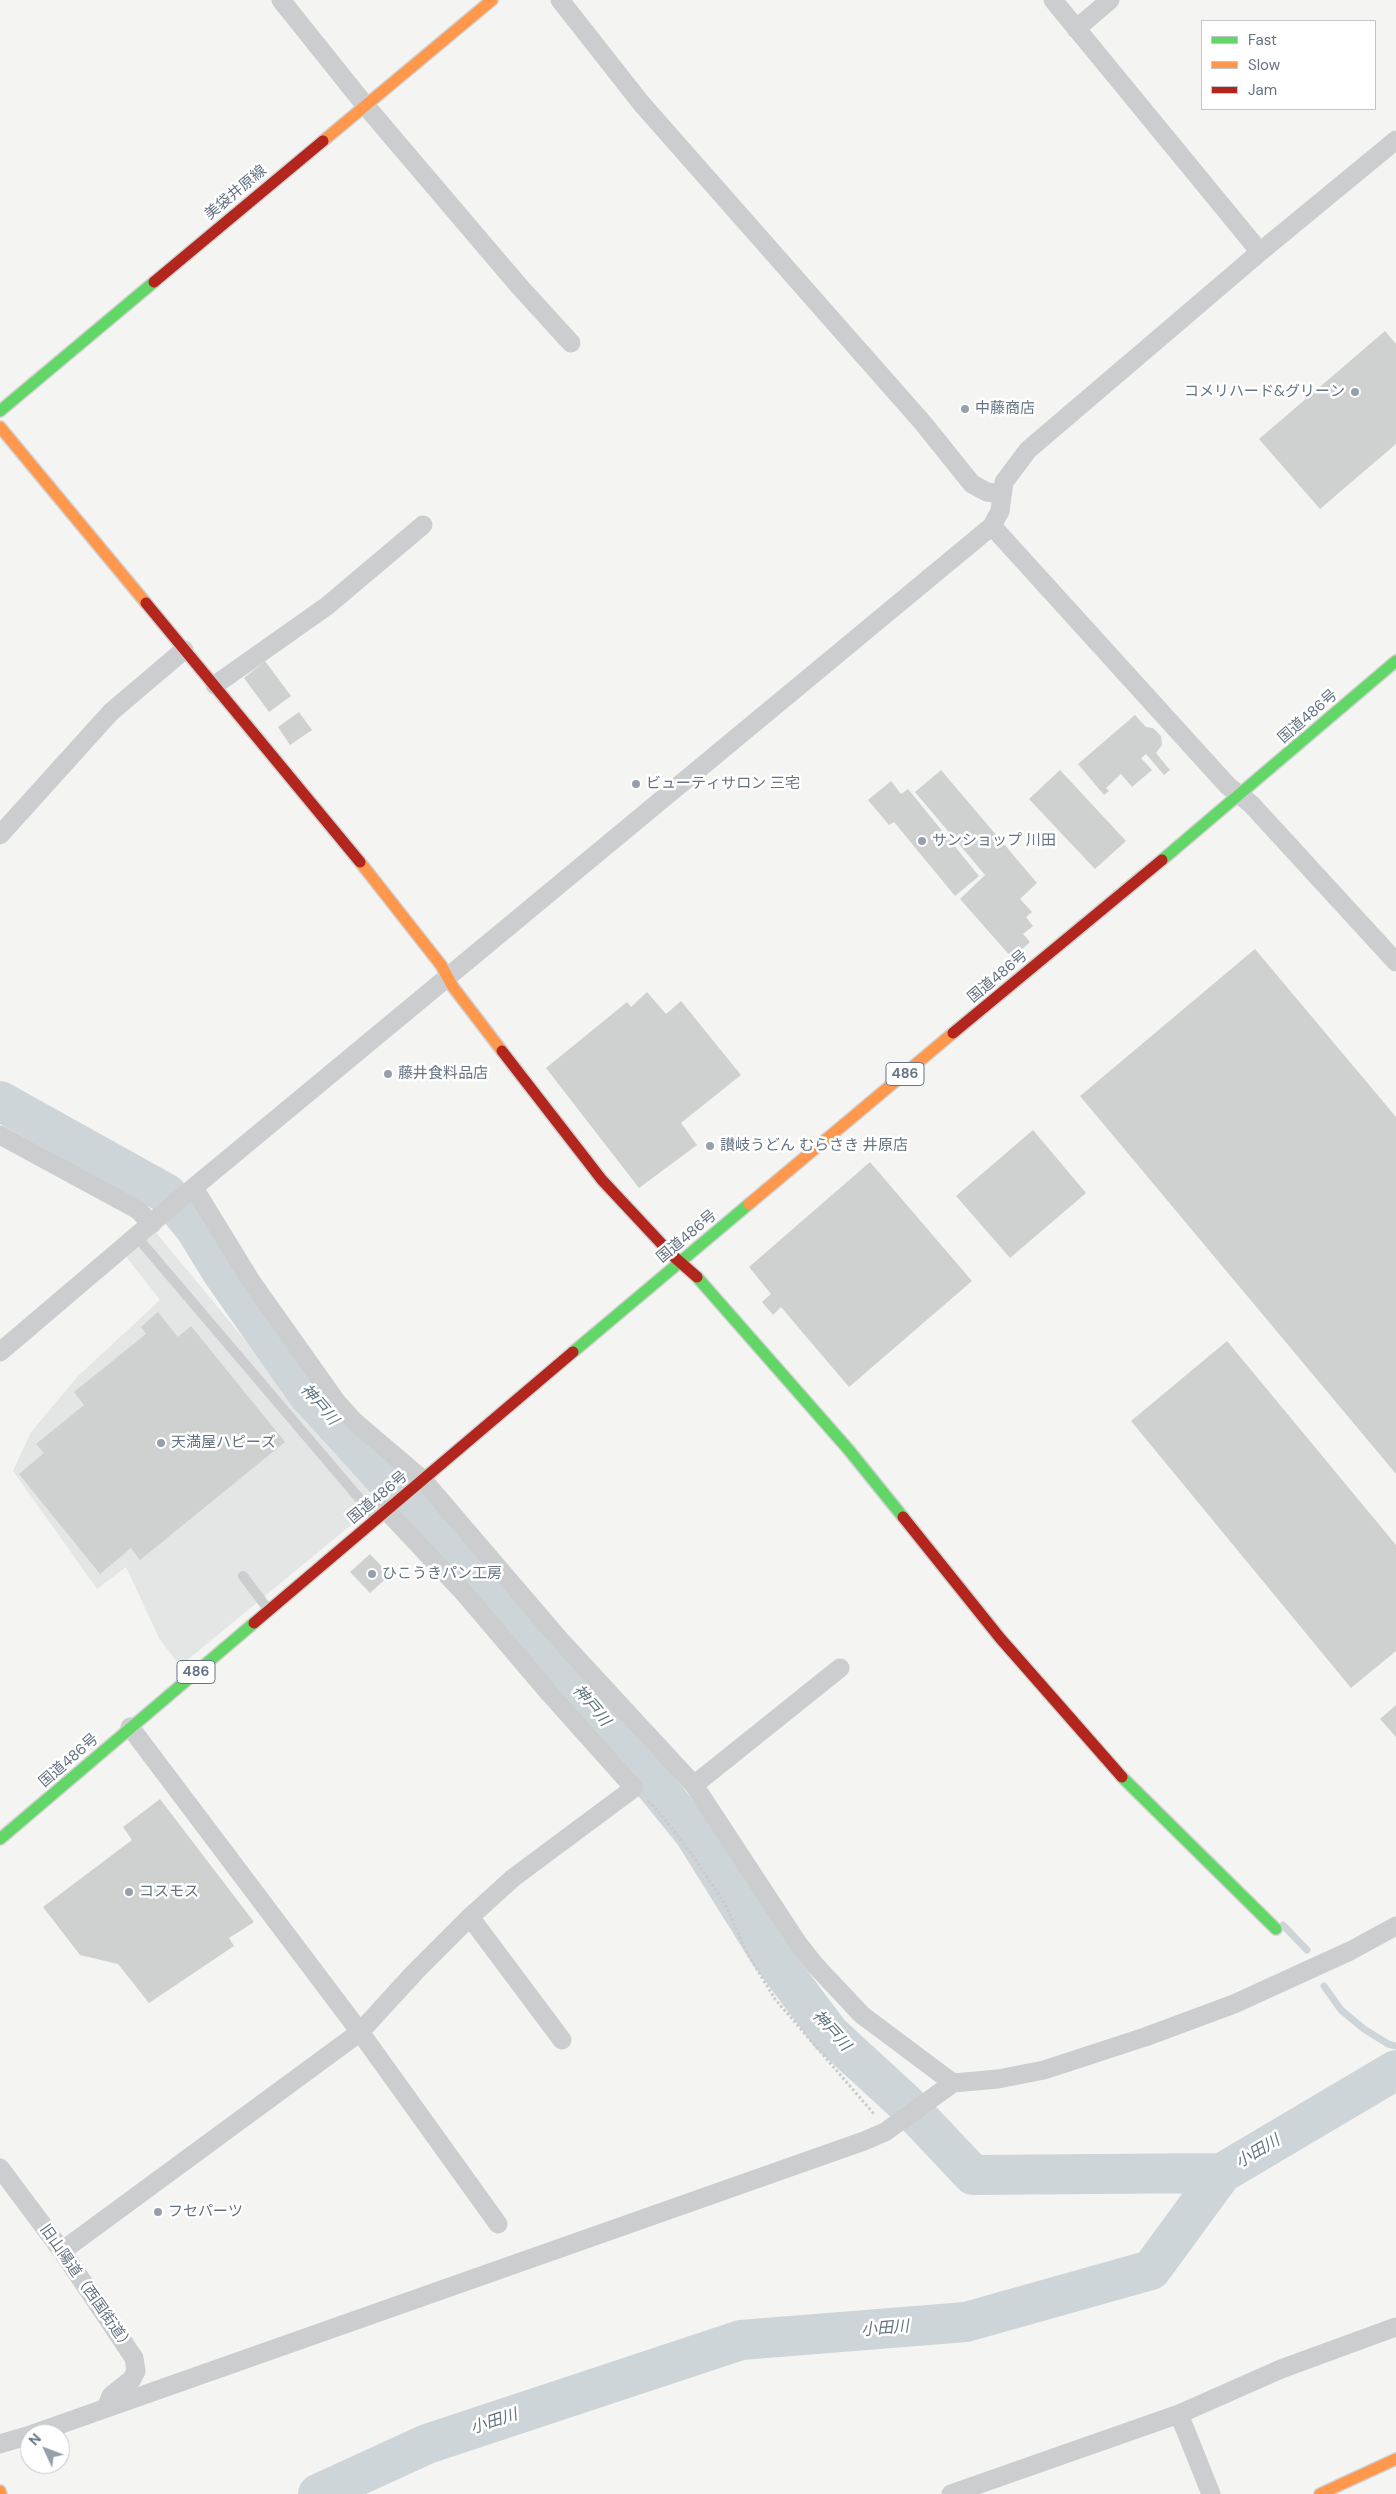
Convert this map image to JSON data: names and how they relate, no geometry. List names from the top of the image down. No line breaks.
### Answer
{"streets":{"main road":["美袋井原線","国道486号","486"],"street":["旧山陽道（西国街道）"]},"water":["神戸川","小田川"],"places":["コメリハード&グリーン","中藤商店","ビューティサロン 三宅","サンショップ 川田","藤井食料品店","讃岐うどん むらさき 井原店","天満屋ハピーズ","ひこうきパン工房","コスモス","フセパーツ"],"legend":["Fast","Slow","Jam"],"north":"top left"}
